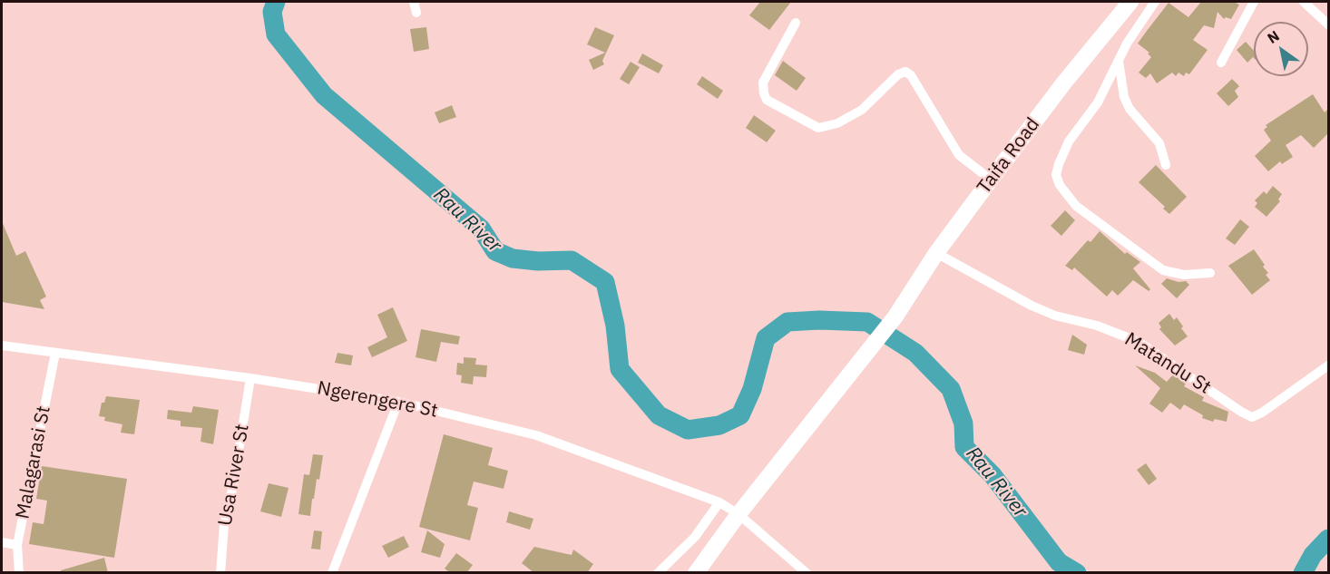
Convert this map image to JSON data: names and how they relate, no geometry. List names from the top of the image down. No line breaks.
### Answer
{"streets":{"highway":["Taifa Road"],"street":["Matandu St","Ngerengere St","Malagarasi St","Usa River St"]},"crossings":[["Taifa Road","Matandu St"],["Taifa Road","Ngerengere St"],["Ngerengere St","Malagarasi St"],["Ngerengere St","Usa River St"]],"water":["Rau River"],"north":"top left"}
